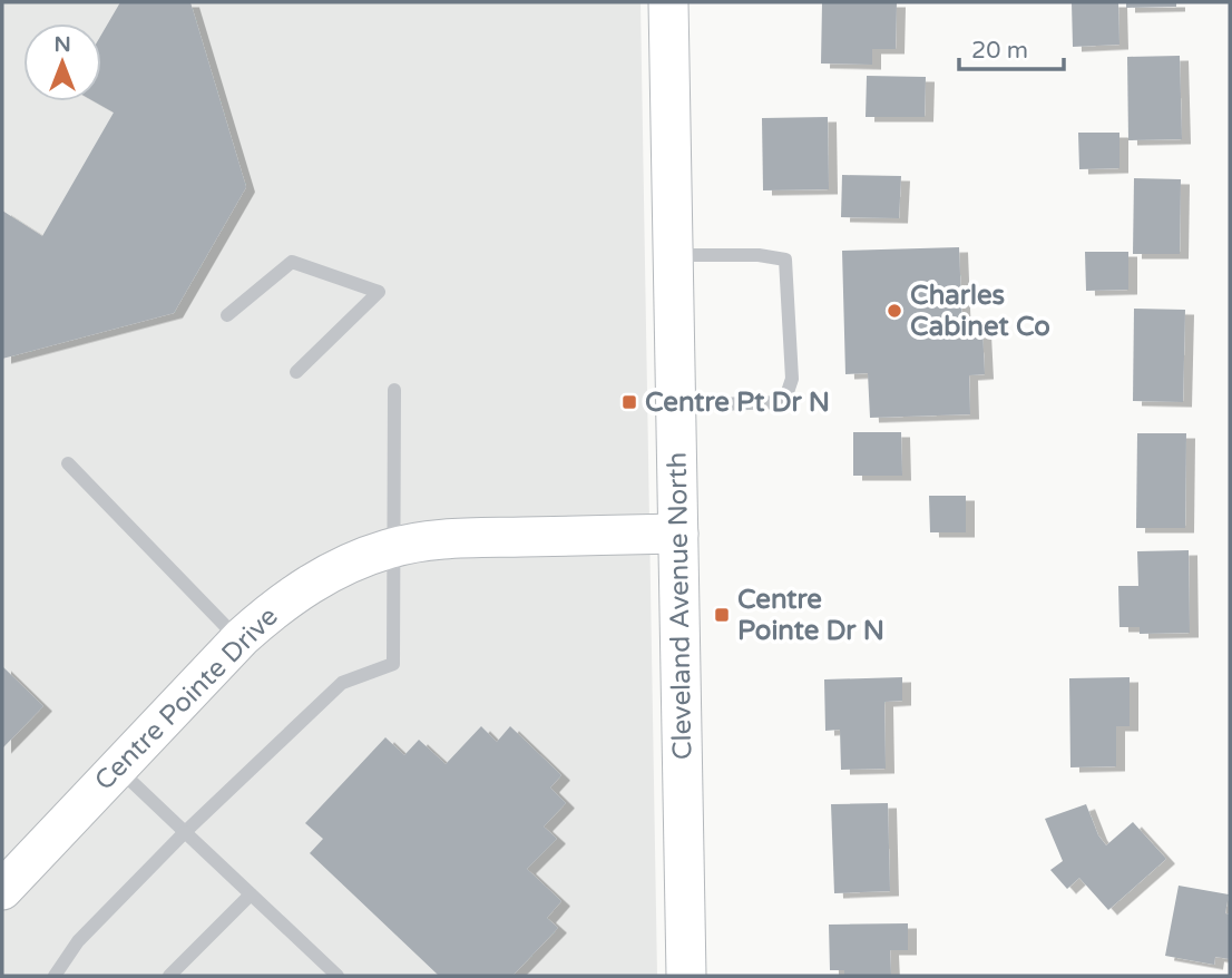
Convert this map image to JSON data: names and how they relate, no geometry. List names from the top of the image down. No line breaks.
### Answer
{"streets":{"street":["Cleveland Avenue North","Centre Pointe Drive"]},"crossings":[["Cleveland Avenue North","Centre Pointe Drive"]],"places":{"other":["Charles Cabinet Co"],"transit":["Centre Pt Dr N","Centre Pointe Dr N"]},"scale_bar":"20 m","north":"top"}
